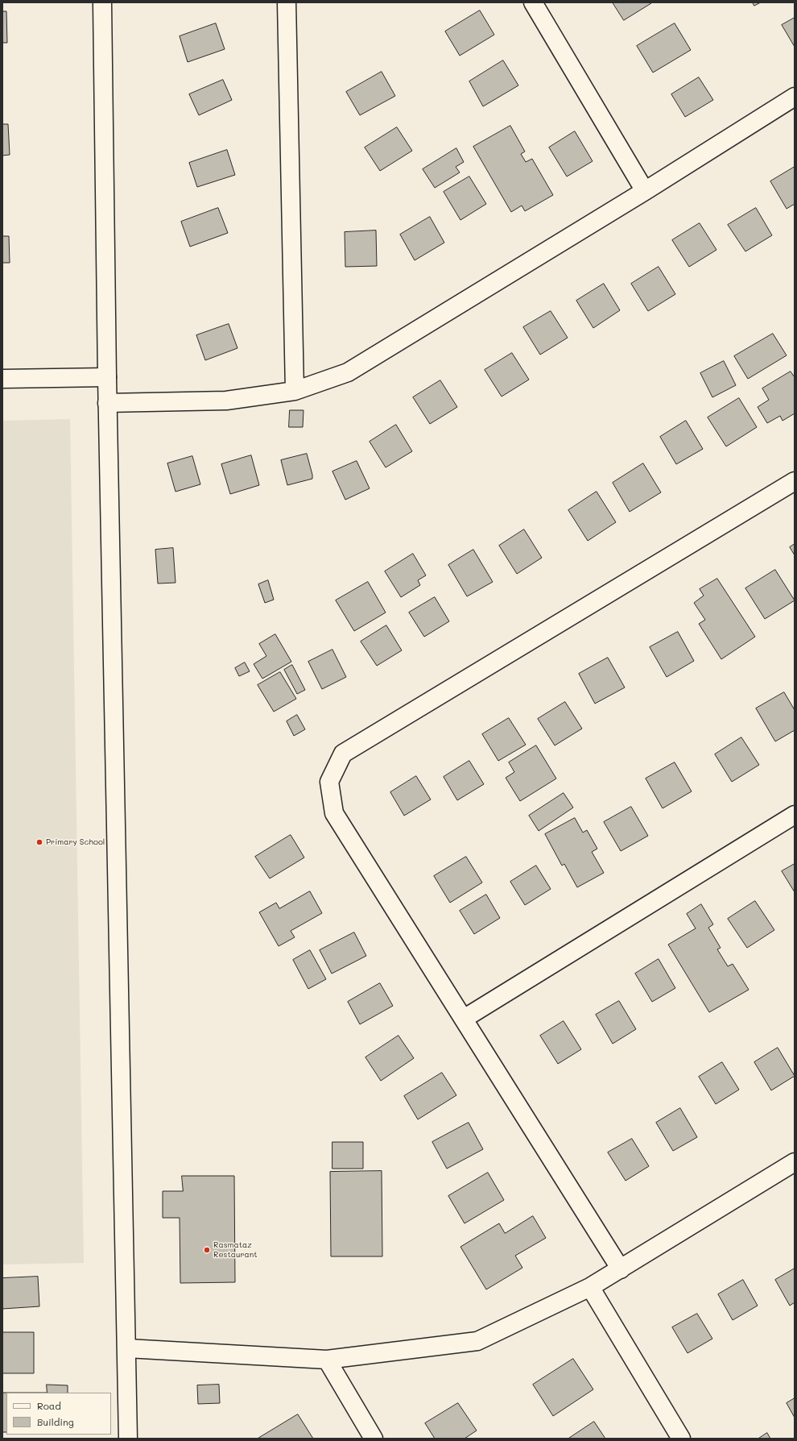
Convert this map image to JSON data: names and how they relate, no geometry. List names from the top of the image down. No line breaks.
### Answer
{"places":["Primary School","Rasmataz Restaurant"],"legend":["Road","Building"]}
